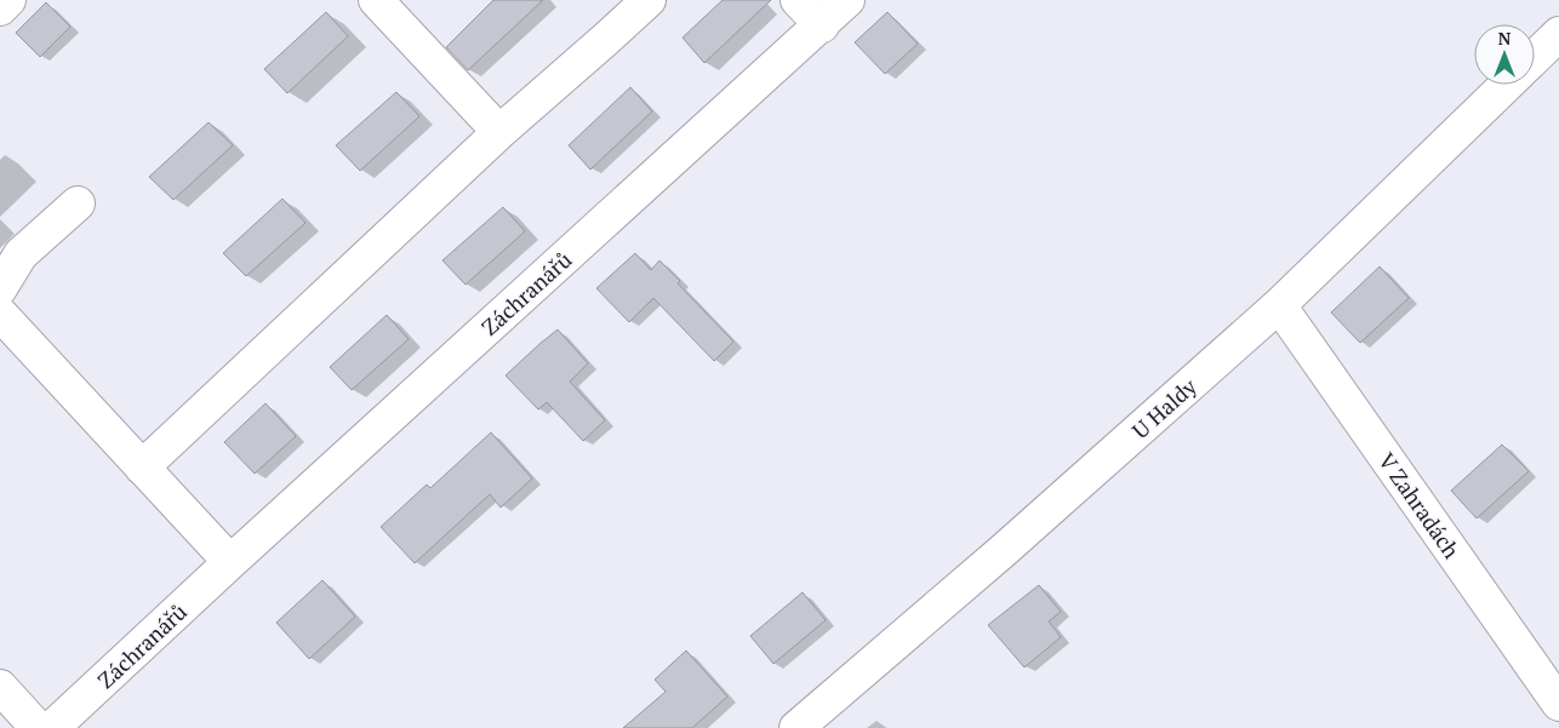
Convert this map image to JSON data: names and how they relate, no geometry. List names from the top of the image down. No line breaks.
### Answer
{"streets":{"street":["Záchranářů","U Haldy","V Zahradách"]},"crossings":[["U Haldy","V Zahradách"]],"north":"top"}
